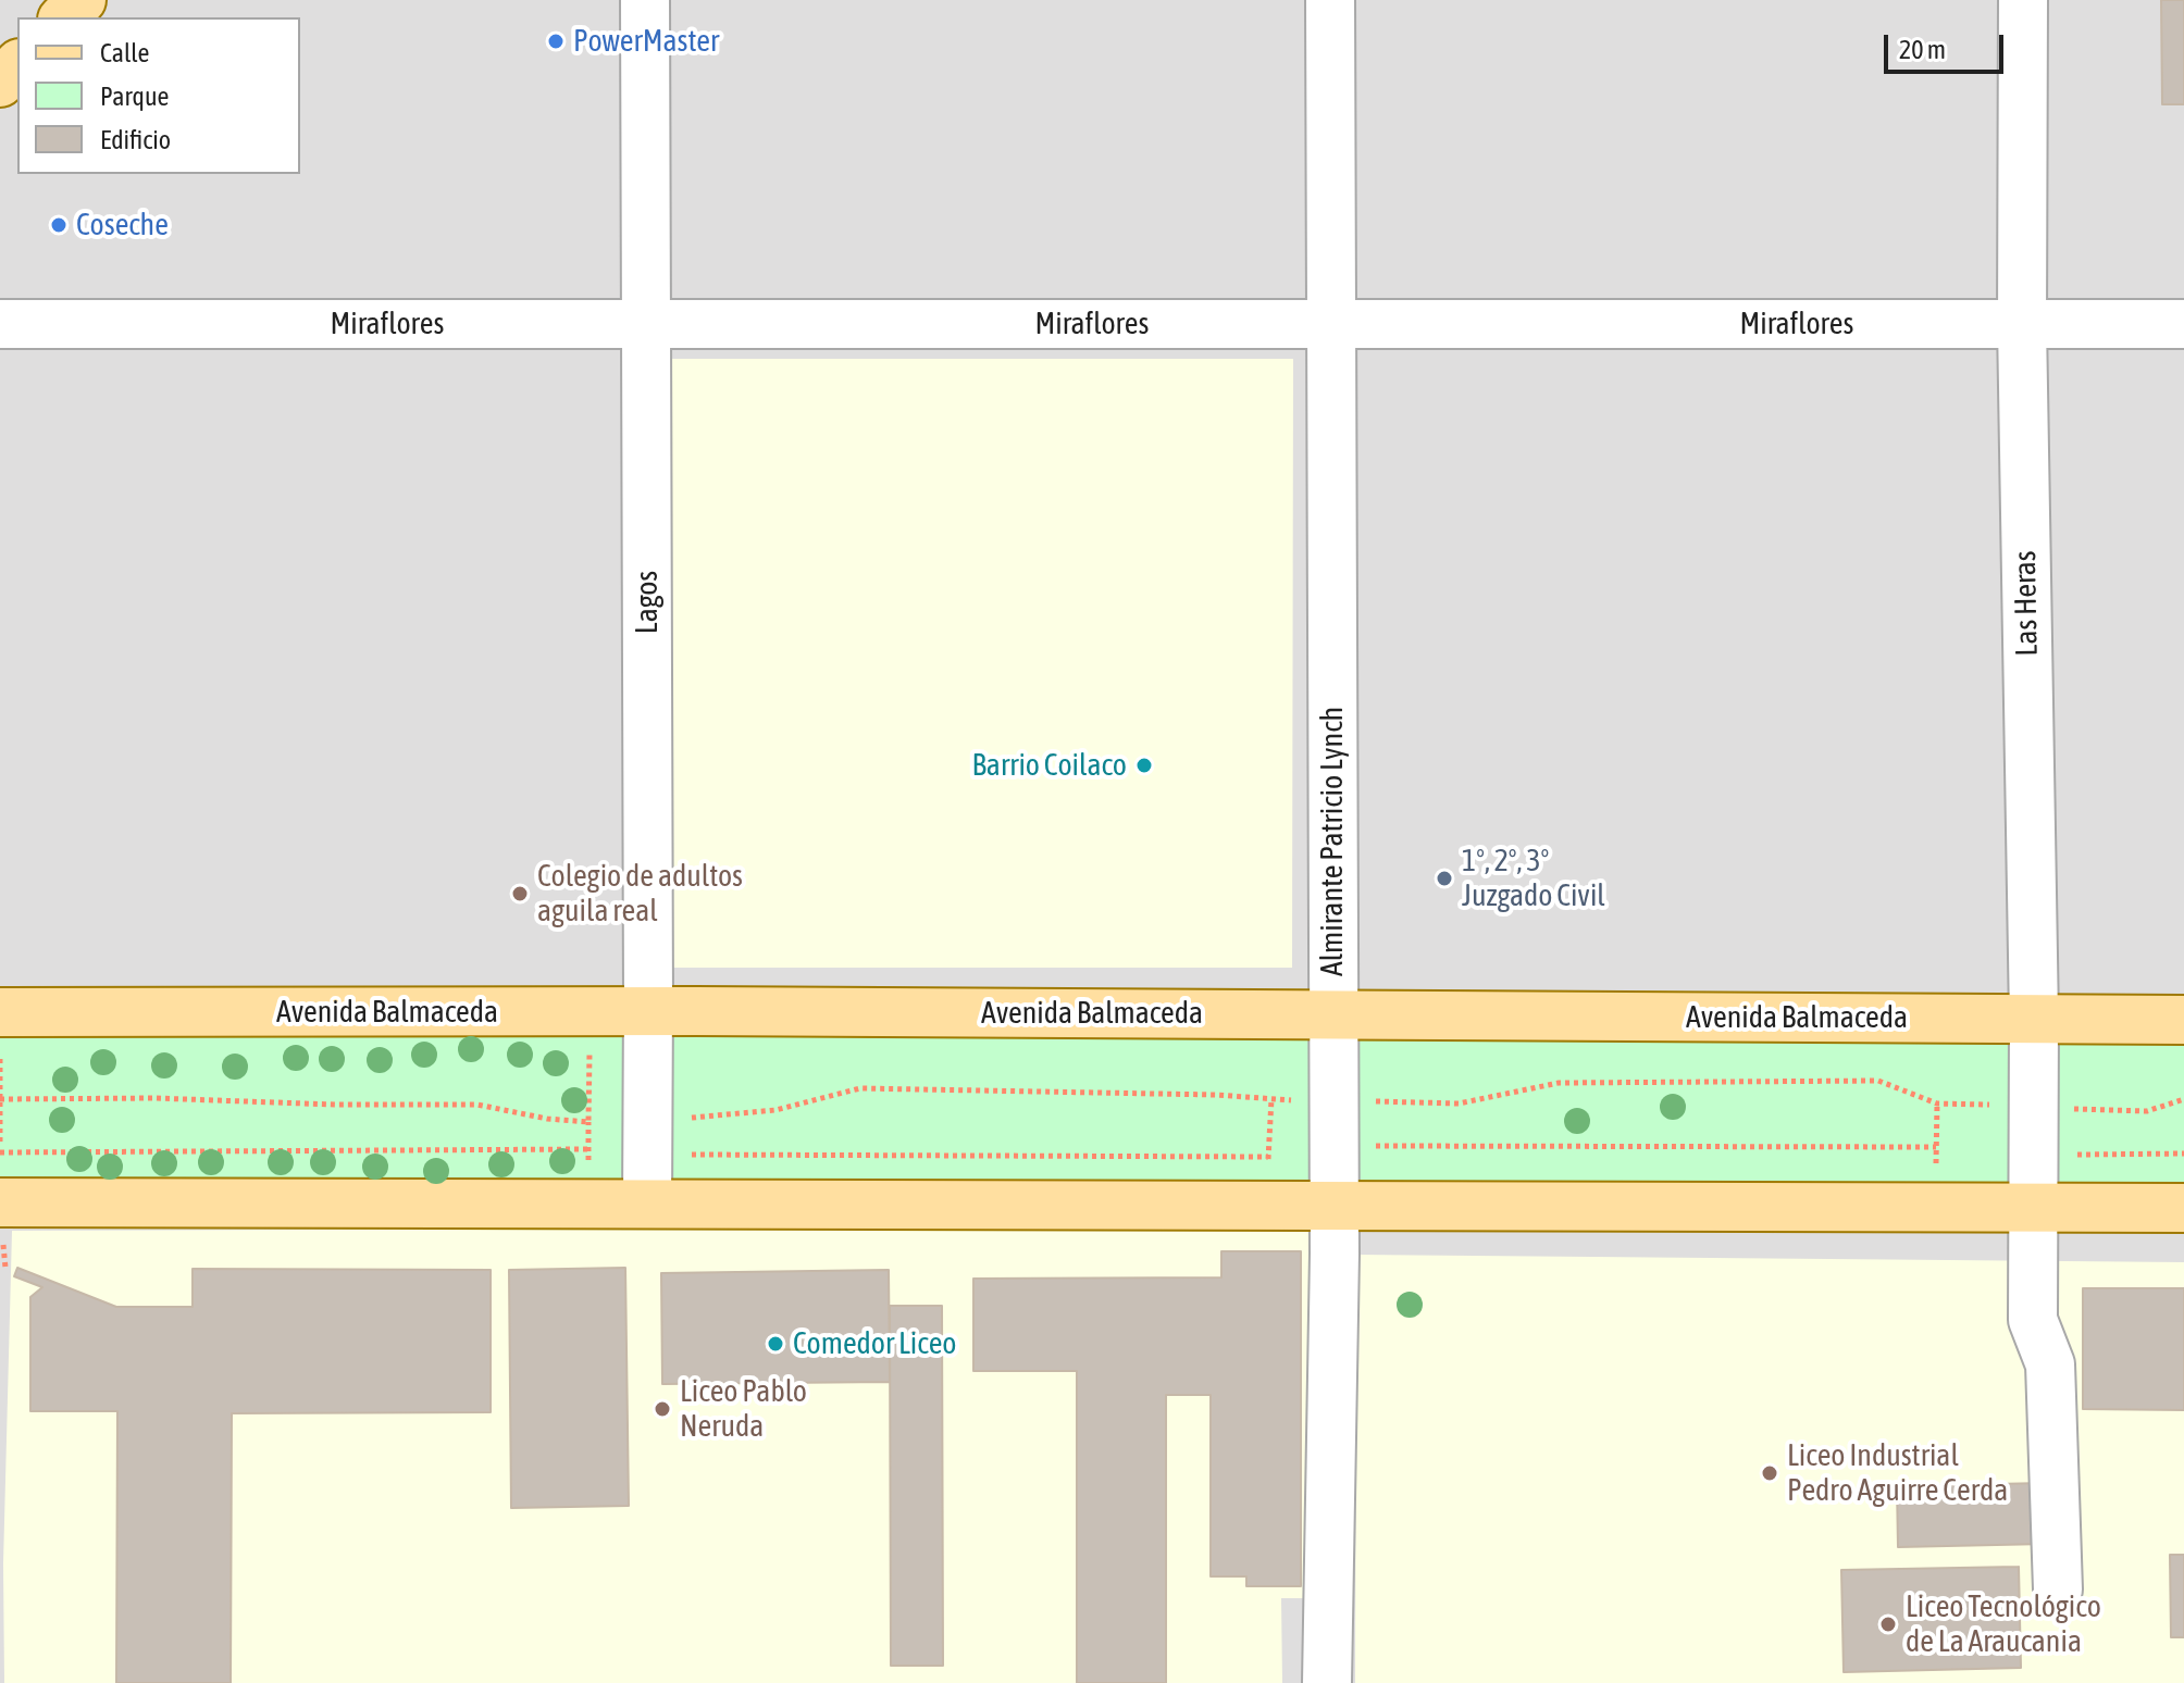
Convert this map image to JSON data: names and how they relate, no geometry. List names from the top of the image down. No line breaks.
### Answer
{"streets":{"main road":["Avenida Balmaceda"],"street":["Miraflores","Lagos","Las Heras","Almirante Patricio Lynch"]},"crossings":[["Miraflores","Lagos"],["Miraflores","Las Heras"],["Miraflores","Almirante Patricio Lynch"],["Lagos","Avenida Balmaceda"],["Las Heras","Avenida Balmaceda"],["Almirante Patricio Lynch","Avenida Balmaceda"]],"places":["PowerMaster","Coseche","Barrio Coilaco","1°, 2°, 3° Juzgado Civil","Colegio de adultos aguila real","Comedor Liceo","Liceo Pablo Neruda","Liceo Industrial Pedro Aguirre Cerda","Liceo Tecnológico de La Araucania"],"legend":["Calle","Parque","Edificio"],"scale_bar":"20 m"}
